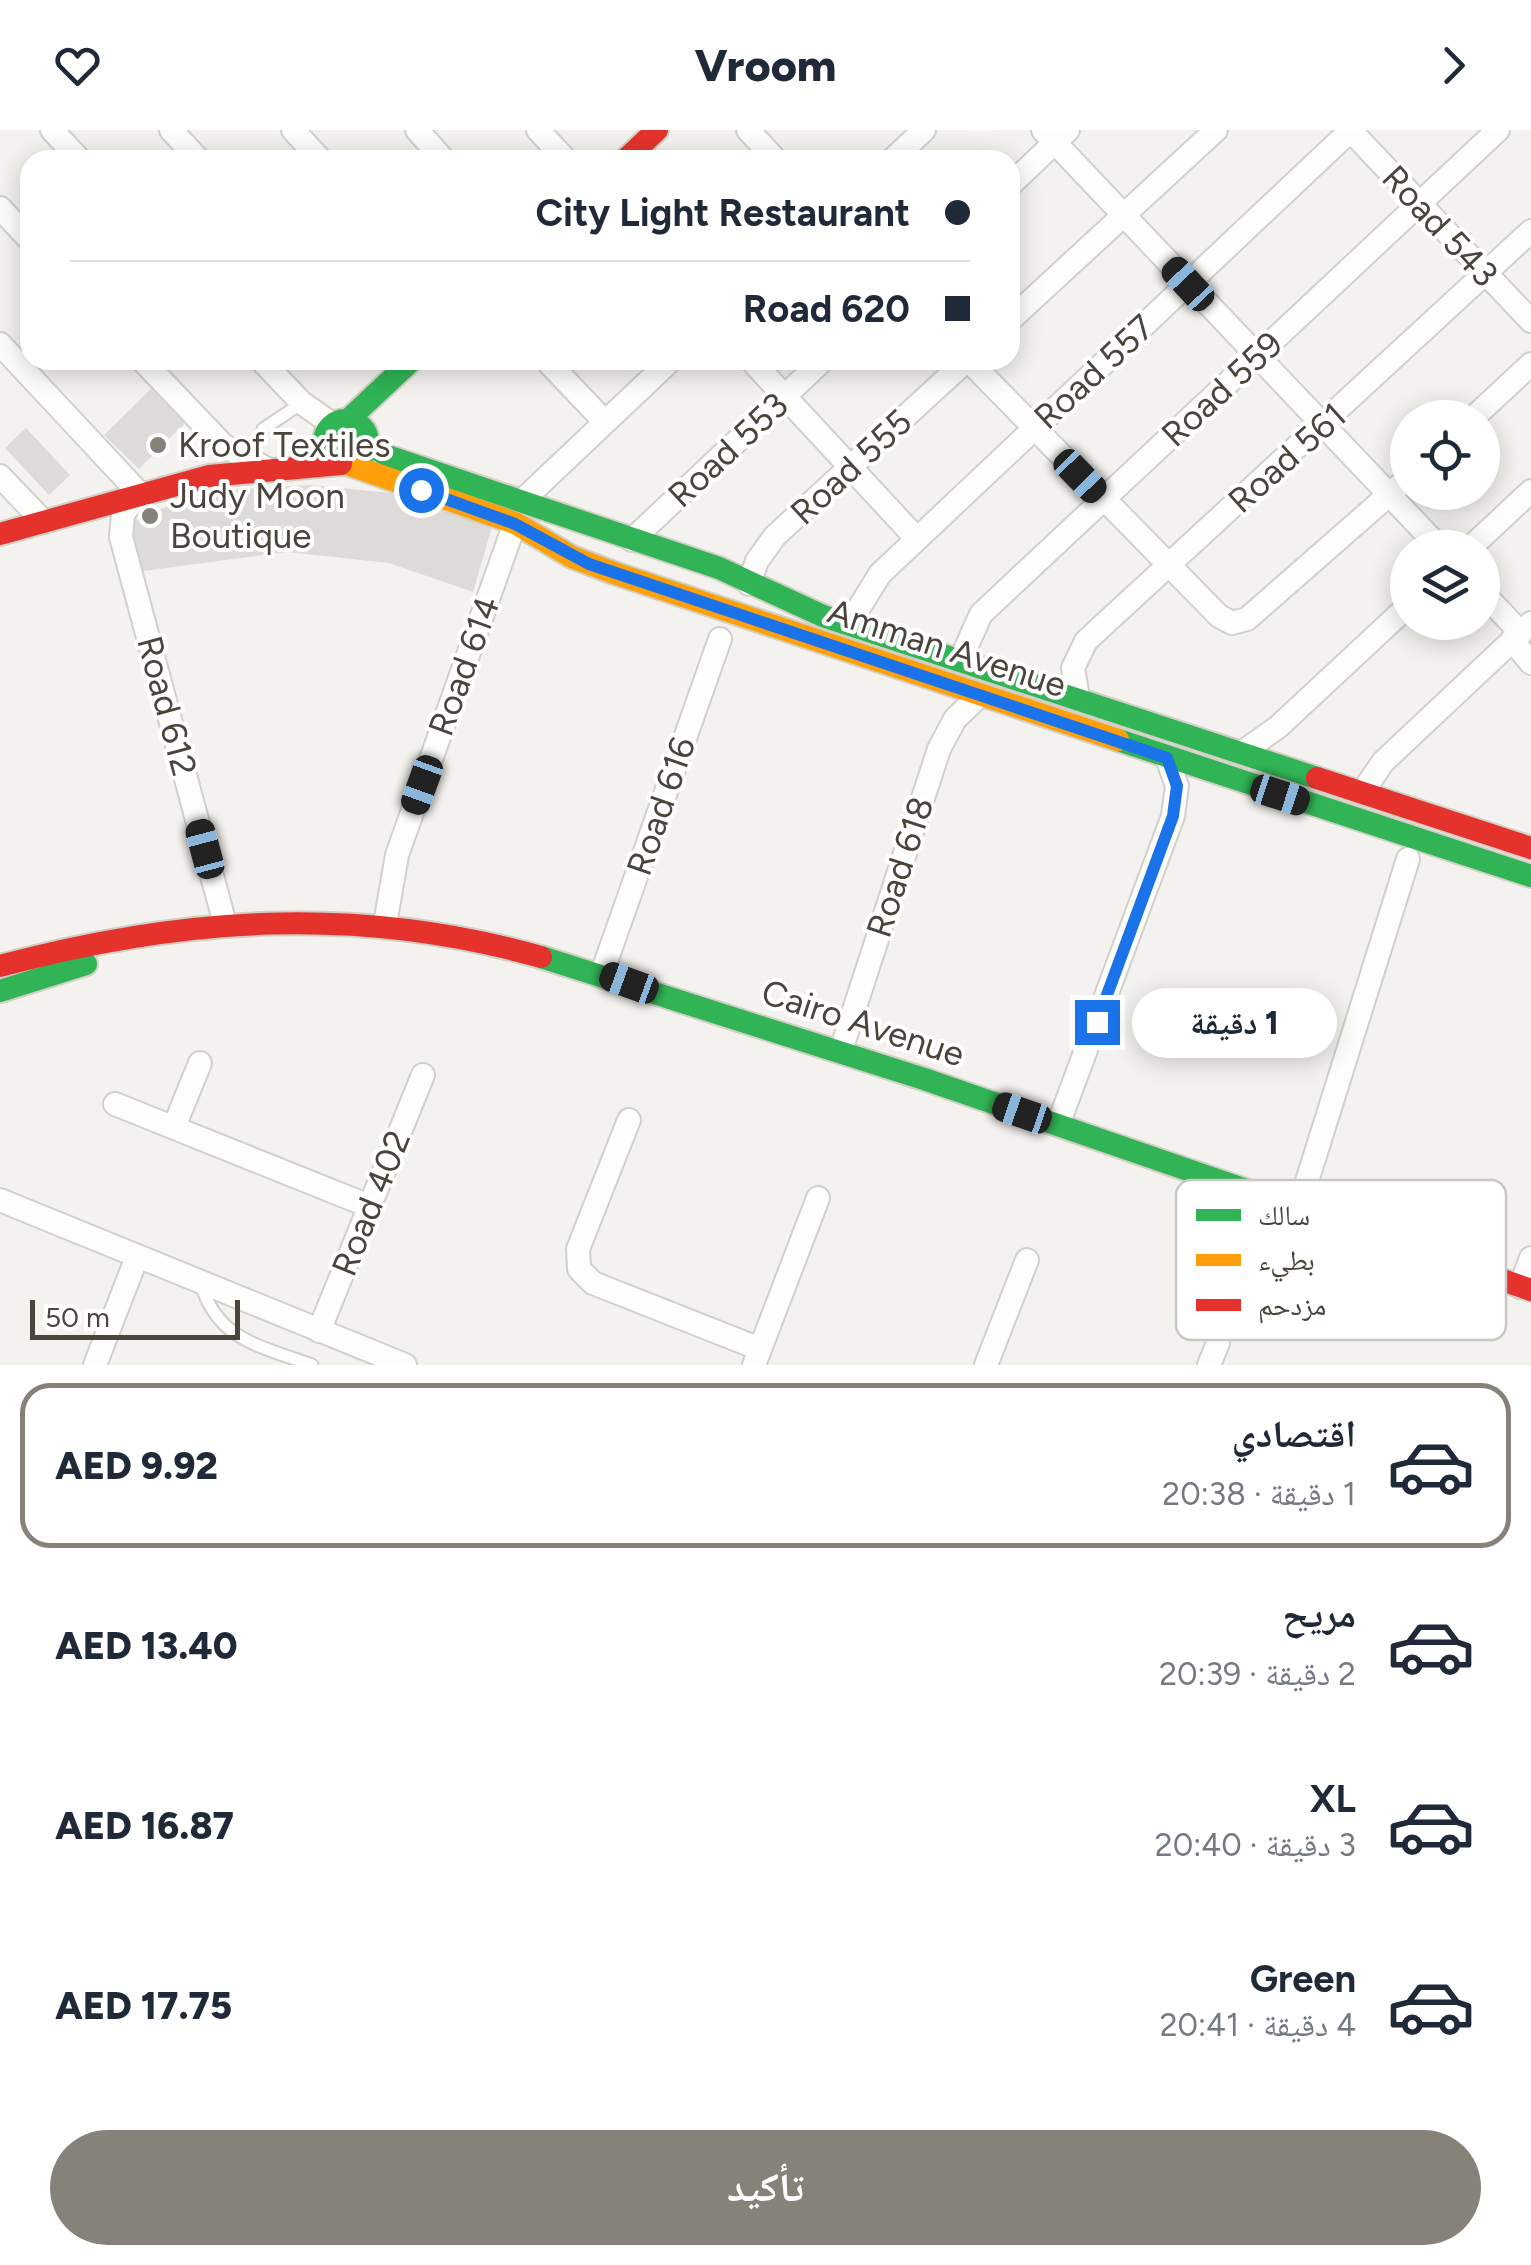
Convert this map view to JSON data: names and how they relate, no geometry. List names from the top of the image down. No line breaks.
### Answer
{"streets":{"street":["Road 543","Road 557","Road 559","Road 553","Road 561","Road 555","Amman Avenue","Road 614","Road 612","Road 616","Road 618","Cairo Avenue","Road 402"]},"crossings":[["Road 543","Road 557"],["Road 543","Road 559"],["Road 543","Road 561"],["Road 557","Amman Avenue"],["Road 559","Amman Avenue"],["Road 553","Amman Avenue"],["Road 561","Amman Avenue"],["Road 555","Amman Avenue"],["Amman Avenue","Road 614"],["Amman Avenue","Road 612"],["Amman Avenue","Road 618"],["Road 614","Cairo Avenue"],["Road 612","Cairo Avenue"],["Road 616","Cairo Avenue"],["Road 618","Cairo Avenue"]],"places":["Kroof Textiles","Judy Moon Boutique"],"legend":["سالك","بطيء","مزدحم"],"scale_bar":"50 m","page":{"header":"Vroom","banner":["City Light Restaurant","Road 620"],"bubble":"1 دقيقة","scale":"50 m","list":[{"name":"اقتصادي","note":"1 دقيقة · 20:38","value":"AED 9.92"},{"name":"مريح","note":"2 دقيقة · 20:39","value":"AED 13.40"},{"name":"XL","note":"3 دقيقة · 20:40","value":"AED 16.87"},{"name":"Green","note":"4 دقيقة · 20:41","value":"AED 17.75"}],"buttons":"تأكيد"}}
